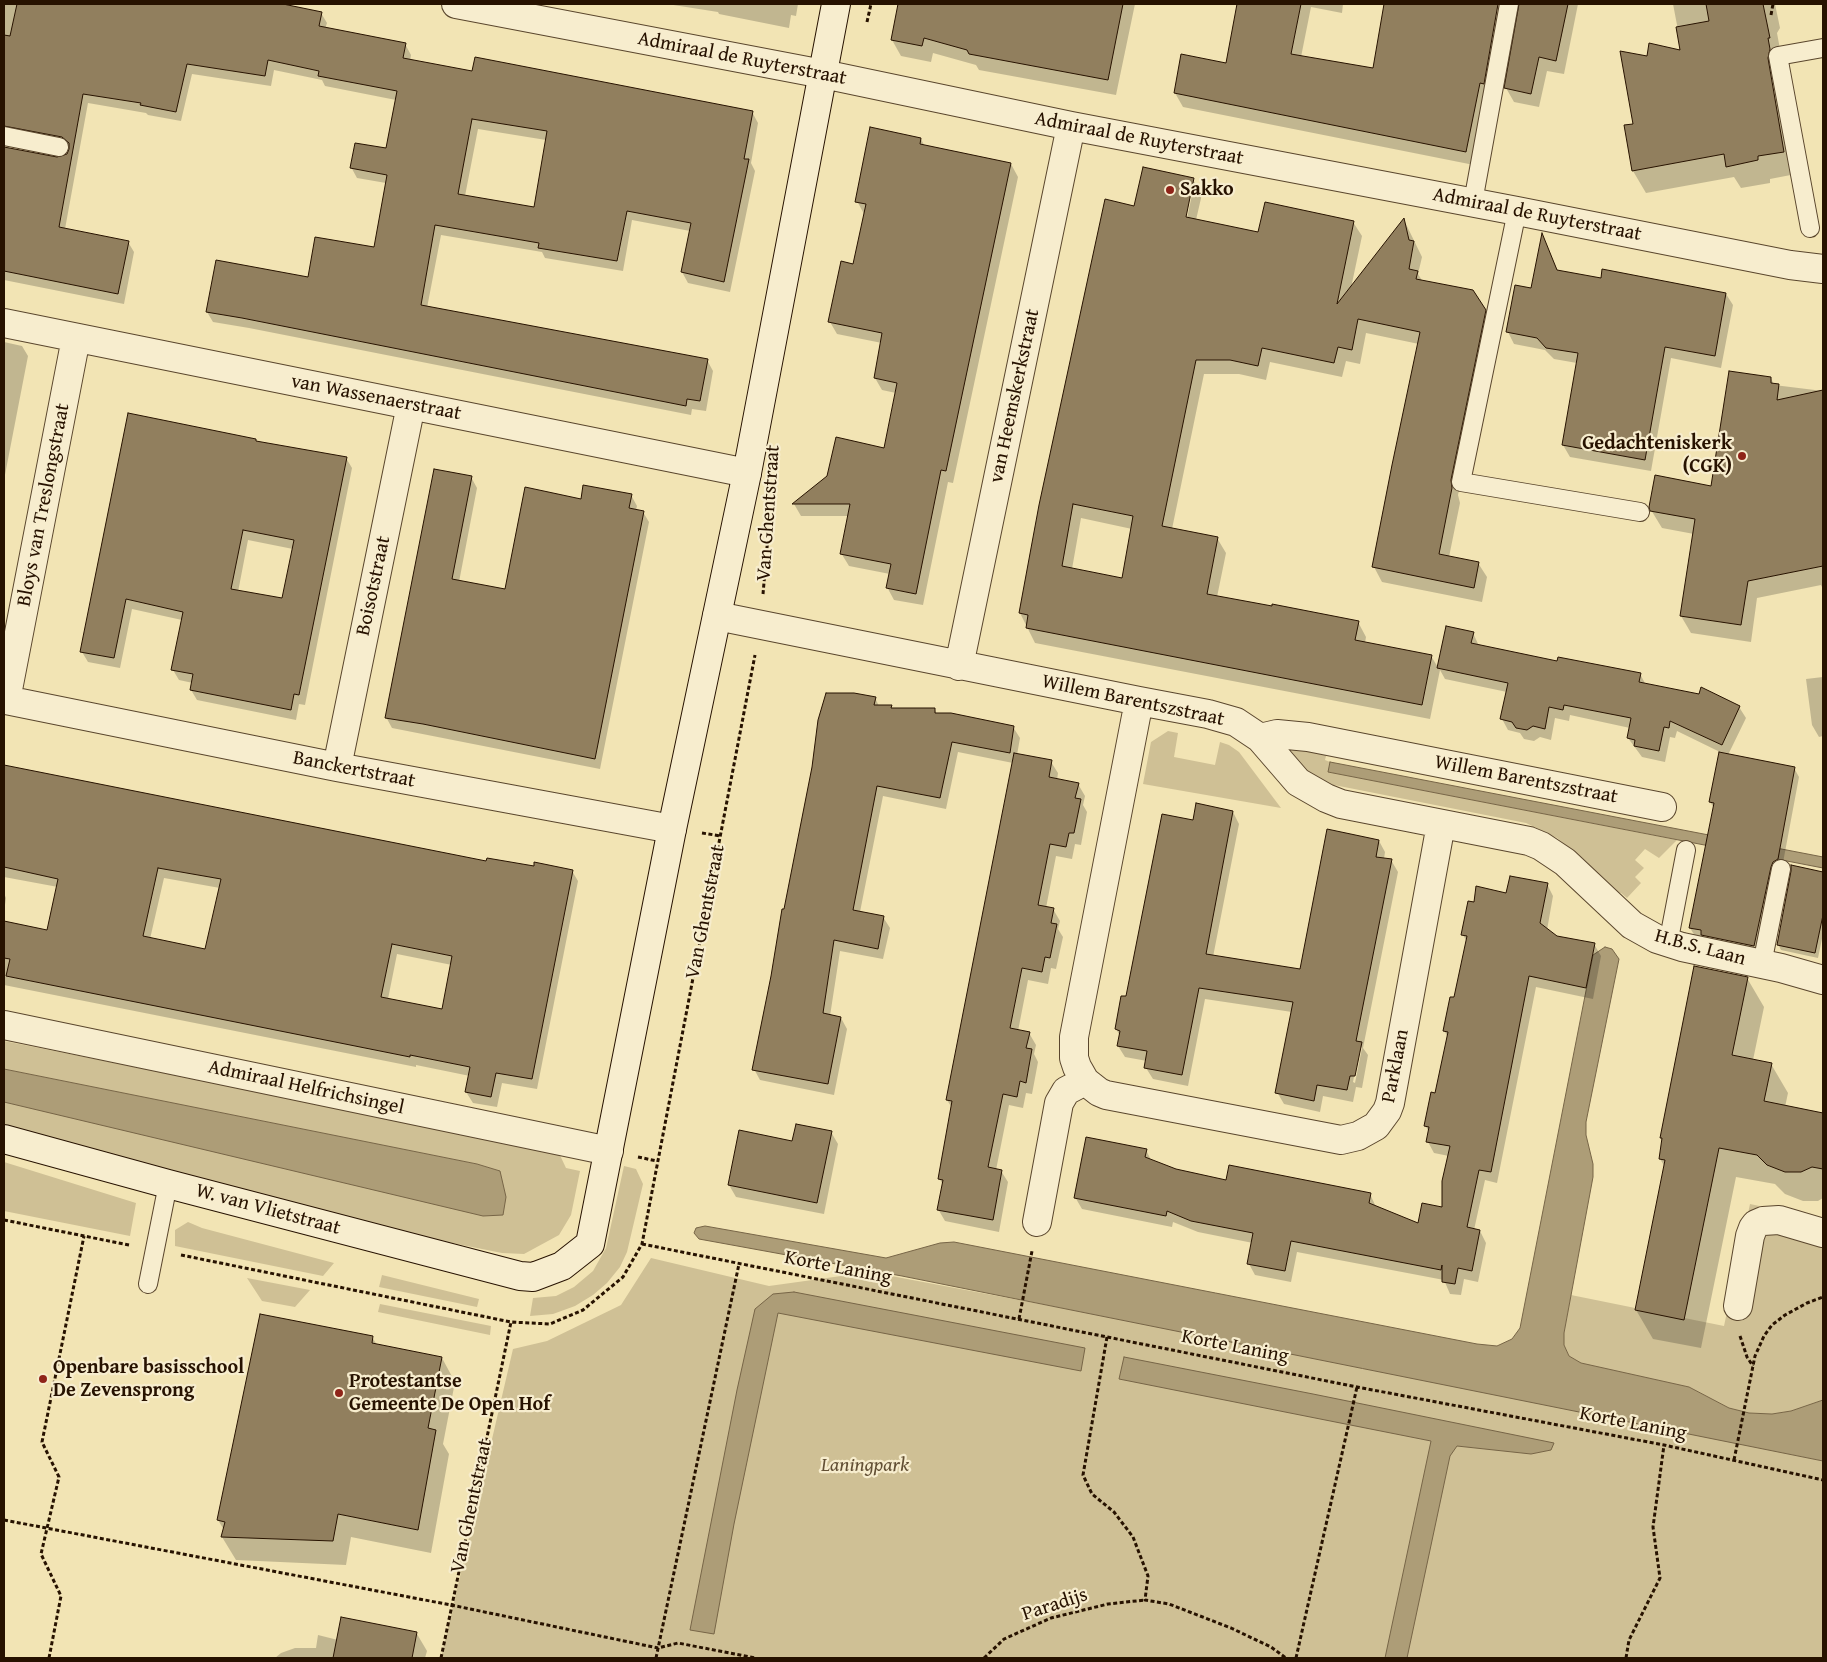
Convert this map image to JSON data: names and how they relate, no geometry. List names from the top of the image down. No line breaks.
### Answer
{"streets":{"street":["Admiraal de Ruyterstraat","van Heemskerkstraat","van Wassenaerstraat","Bloys van Treslongstraat","Van Ghentstraat","Boisotstraat","Willem Barentszstraat","Banckertstraat","H.B.S. Laan","Parklaan","Admiraal Helfrichsingel","W. van Vlietstraat"],"path":["Korte Laning","Paradijs"]},"crossings":[["Admiraal de Ruyterstraat","van Heemskerkstraat"],["Admiraal de Ruyterstraat","Van Ghentstraat"],["van Heemskerkstraat","Willem Barentszstraat"],["van Wassenaerstraat","Bloys van Treslongstraat"],["van Wassenaerstraat","Van Ghentstraat"],["van Wassenaerstraat","Boisotstraat"],["Bloys van Treslongstraat","Banckertstraat"],["Van Ghentstraat","Willem Barentszstraat"],["Van Ghentstraat","Banckertstraat"],["Van Ghentstraat","Admiraal Helfrichsingel"],["Van Ghentstraat","W. van Vlietstraat"],["Van Ghentstraat","Korte Laning"],["Boisotstraat","Banckertstraat"],["H.B.S. Laan","Parklaan"]],"parks":["Laningpark"],"places":["Sakko","Gedachteniskerk (CGK)","Openbare basisschool De Zevensprong","Protestantse Gemeente De Open Hof"]}
